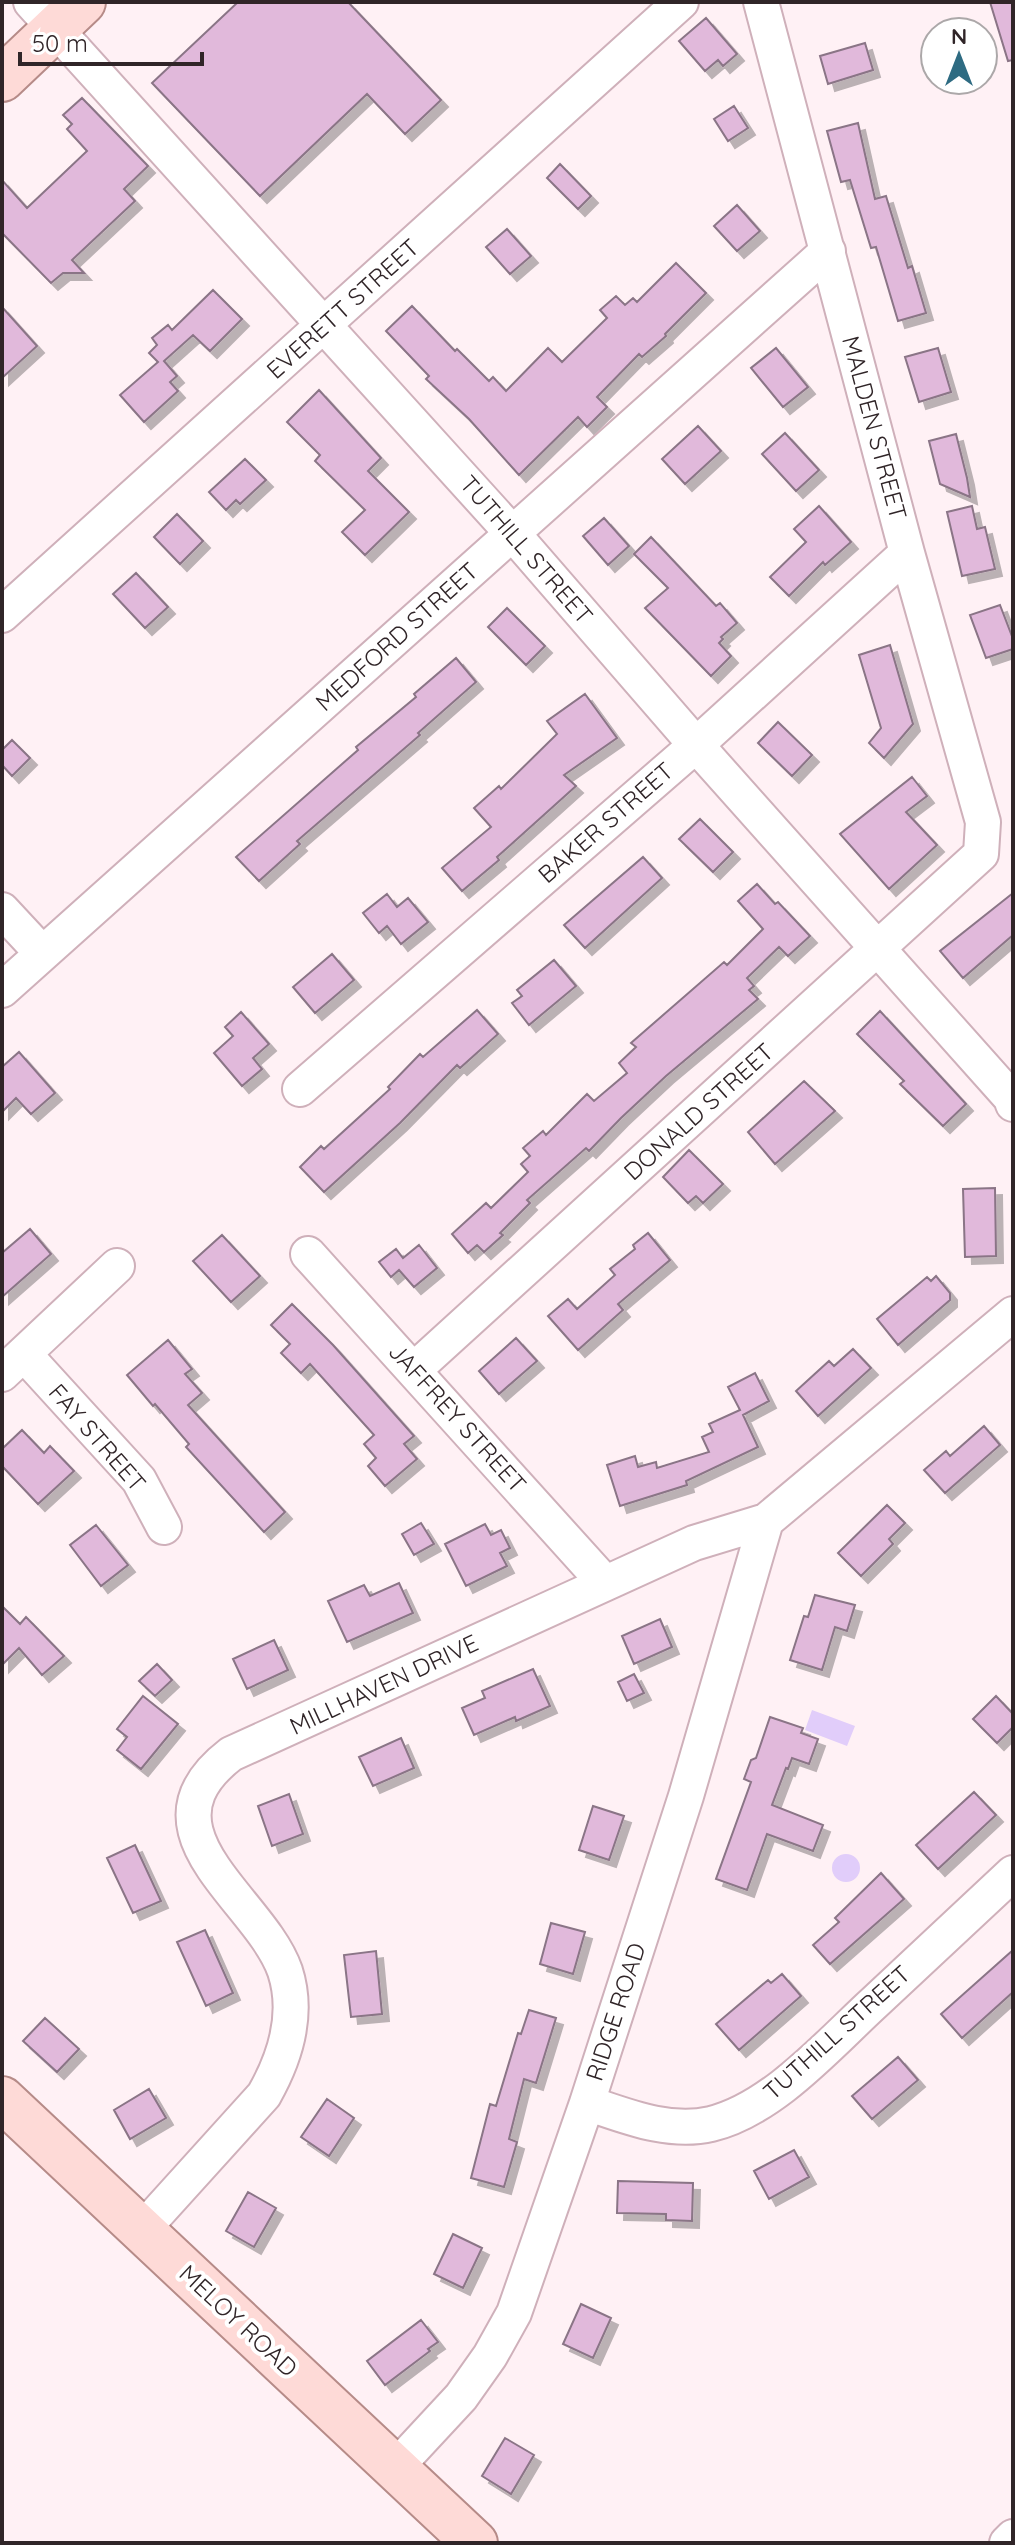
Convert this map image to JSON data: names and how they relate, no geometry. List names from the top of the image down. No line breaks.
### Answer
{"streets":{"main road":["MELOY ROAD"],"street":["EVERETT STREET","MALDEN STREET","TUTHILL STREET","MEDFORD STREET","BAKER STREET","DONALD STREET","JAFFREY STREET","FAY STREET","MILLHAVEN DRIVE","RIDGE ROAD"]},"crossings":[["EVERETT STREET","TUTHILL STREET"],["MALDEN STREET","MEDFORD STREET"],["MALDEN STREET","BAKER STREET"],["MALDEN STREET","DONALD STREET"],["TUTHILL STREET","MEDFORD STREET"],["TUTHILL STREET","BAKER STREET"],["TUTHILL STREET","DONALD STREET"],["TUTHILL STREET","RIDGE ROAD"],["DONALD STREET","JAFFREY STREET"],["JAFFREY STREET","MILLHAVEN DRIVE"],["MILLHAVEN DRIVE","RIDGE ROAD"],["MILLHAVEN DRIVE","MELOY ROAD"],["RIDGE ROAD","MELOY ROAD"]],"scale_bar":"50 m","north":"top"}
